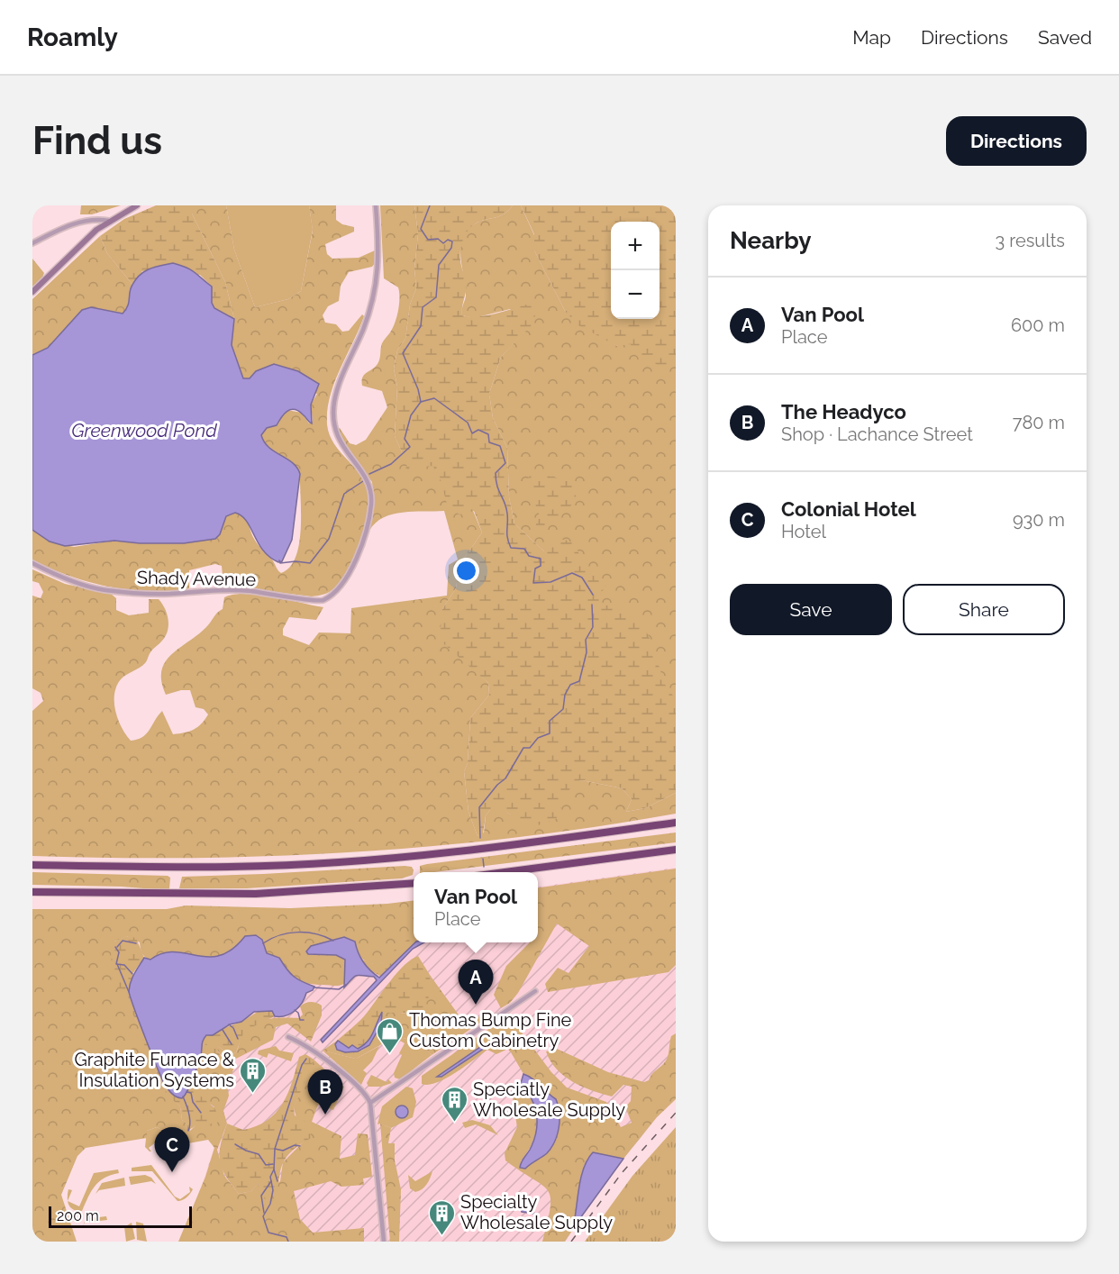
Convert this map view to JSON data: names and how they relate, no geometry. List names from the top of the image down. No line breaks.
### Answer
{"streets":{"street":["Shady Avenue"]},"water":["Greenwood Pond"],"places":{"shop":["Thomas Bump Fine Custom Cabinetry"],"building":["Graphite Furnace & Insulation Systems","Speciatly Wholesale Supply","Specialty Wholesale Supply"]},"scale_bar":"200 m","page":{"header":"Roamly","nav":["Map","Directions","Saved"],"buttons":["Directions",["Save","Share"]],"title":"Find us","heading":["Nearby","3 results"],"map_buttons":["+","−"],"list":[{"mark":"A","name":"Van Pool","note":"Place","value":"600 m"},{"mark":"B","name":"The Headyco","note":"Shop · Lachance Street","value":"780 m"},{"mark":"C","name":"Colonial Hotel","note":"Hotel","value":"930 m"}],"popup":["Van Pool","Place"],"pins":["A","B","C"],"scale":"200 m"}}
